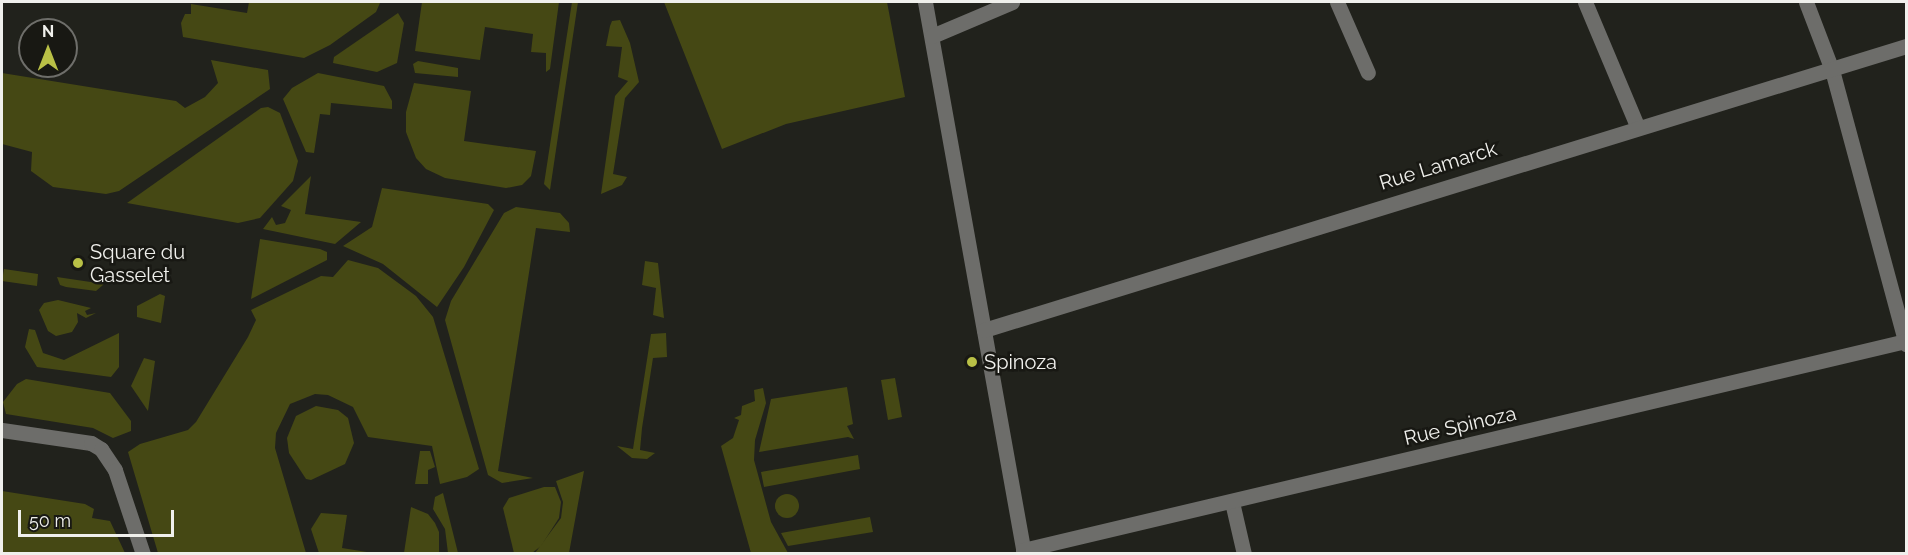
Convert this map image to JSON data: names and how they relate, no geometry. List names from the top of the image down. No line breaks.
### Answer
{"streets":{"street":["Rue Lamarck","Rue Spinoza"]},"places":["Square du Gasselet","Spinoza"],"scale_bar":"50 m","north":"top"}
